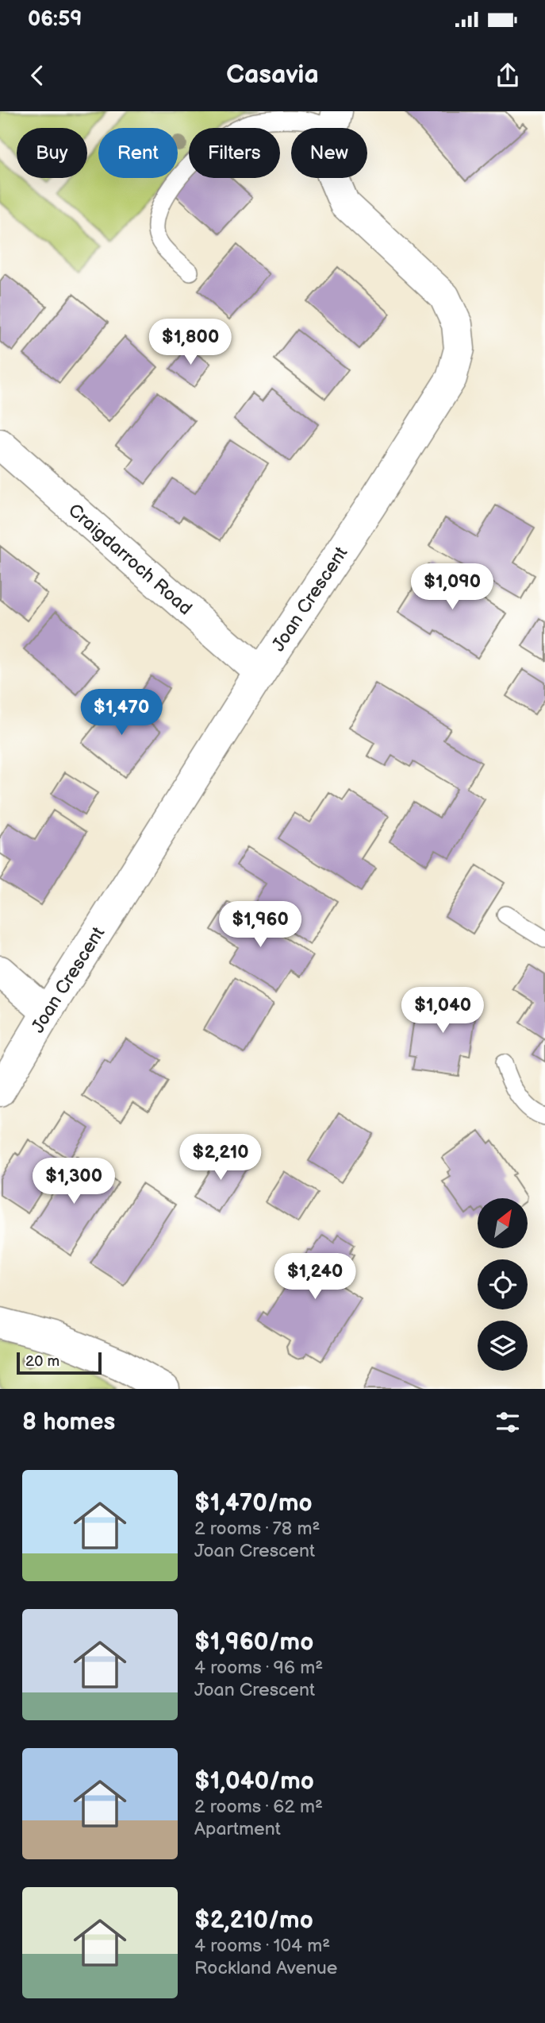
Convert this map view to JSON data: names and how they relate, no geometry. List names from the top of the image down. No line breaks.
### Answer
{"streets":{"street":["Craigdarroch Road","Joan Crescent"]},"crossings":[["Craigdarroch Road","Joan Crescent"]],"scale_bar":"20 m","north":"top right","page":{"status":"06:59","header":"Casavia","chip":["Buy","Rent","Filters","New"],"price":["$1,800","$1,090","$1,470","$1,960","$1,040","$2,210","$1,300","$1,240"],"scale":"20 m","heading":"8 homes","list":[{"name":"$1,470/mo","note":"2 rooms · 78 m² · Joan Crescent"},{"name":"$1,960/mo","note":"4 rooms · 96 m² · Joan Crescent"},{"name":"$1,040/mo","note":"2 rooms · 62 m² · Apartment"},{"name":"$2,210/mo","note":"4 rooms · 104 m² · Rockland Avenue"}]}}
